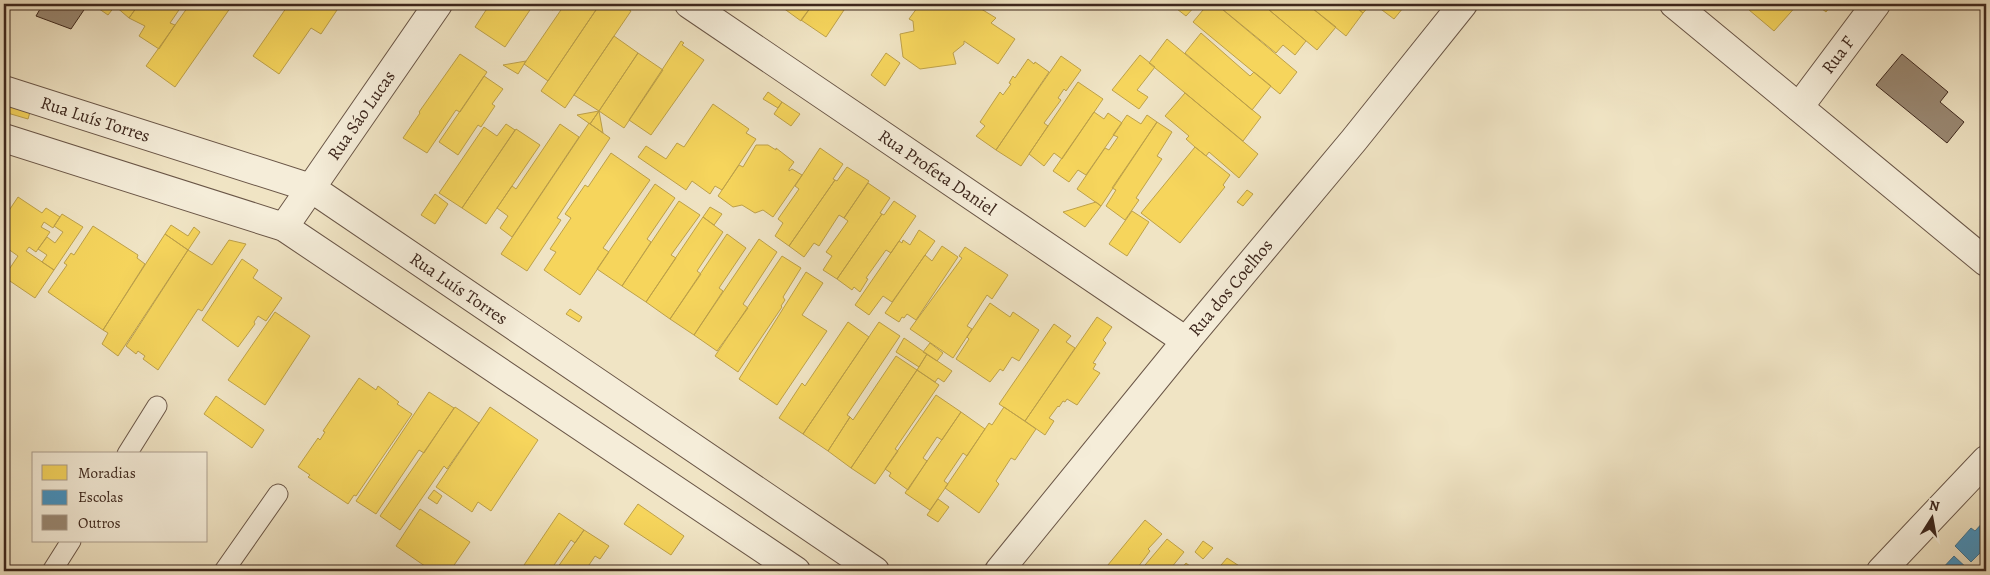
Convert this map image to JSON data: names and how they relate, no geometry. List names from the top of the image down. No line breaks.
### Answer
{"streets":{"street":["Rua F","Rua Sáo Lucas","Rua Luís Torres","Rua Profeta Daniel","Rua dos Coelhos"]},"crossings":[["Rua Sáo Lucas","Rua Luís Torres"],["Rua Profeta Daniel","Rua dos Coelhos"]],"legend":["Moradias","Escolas","Outros"],"north":"top"}
